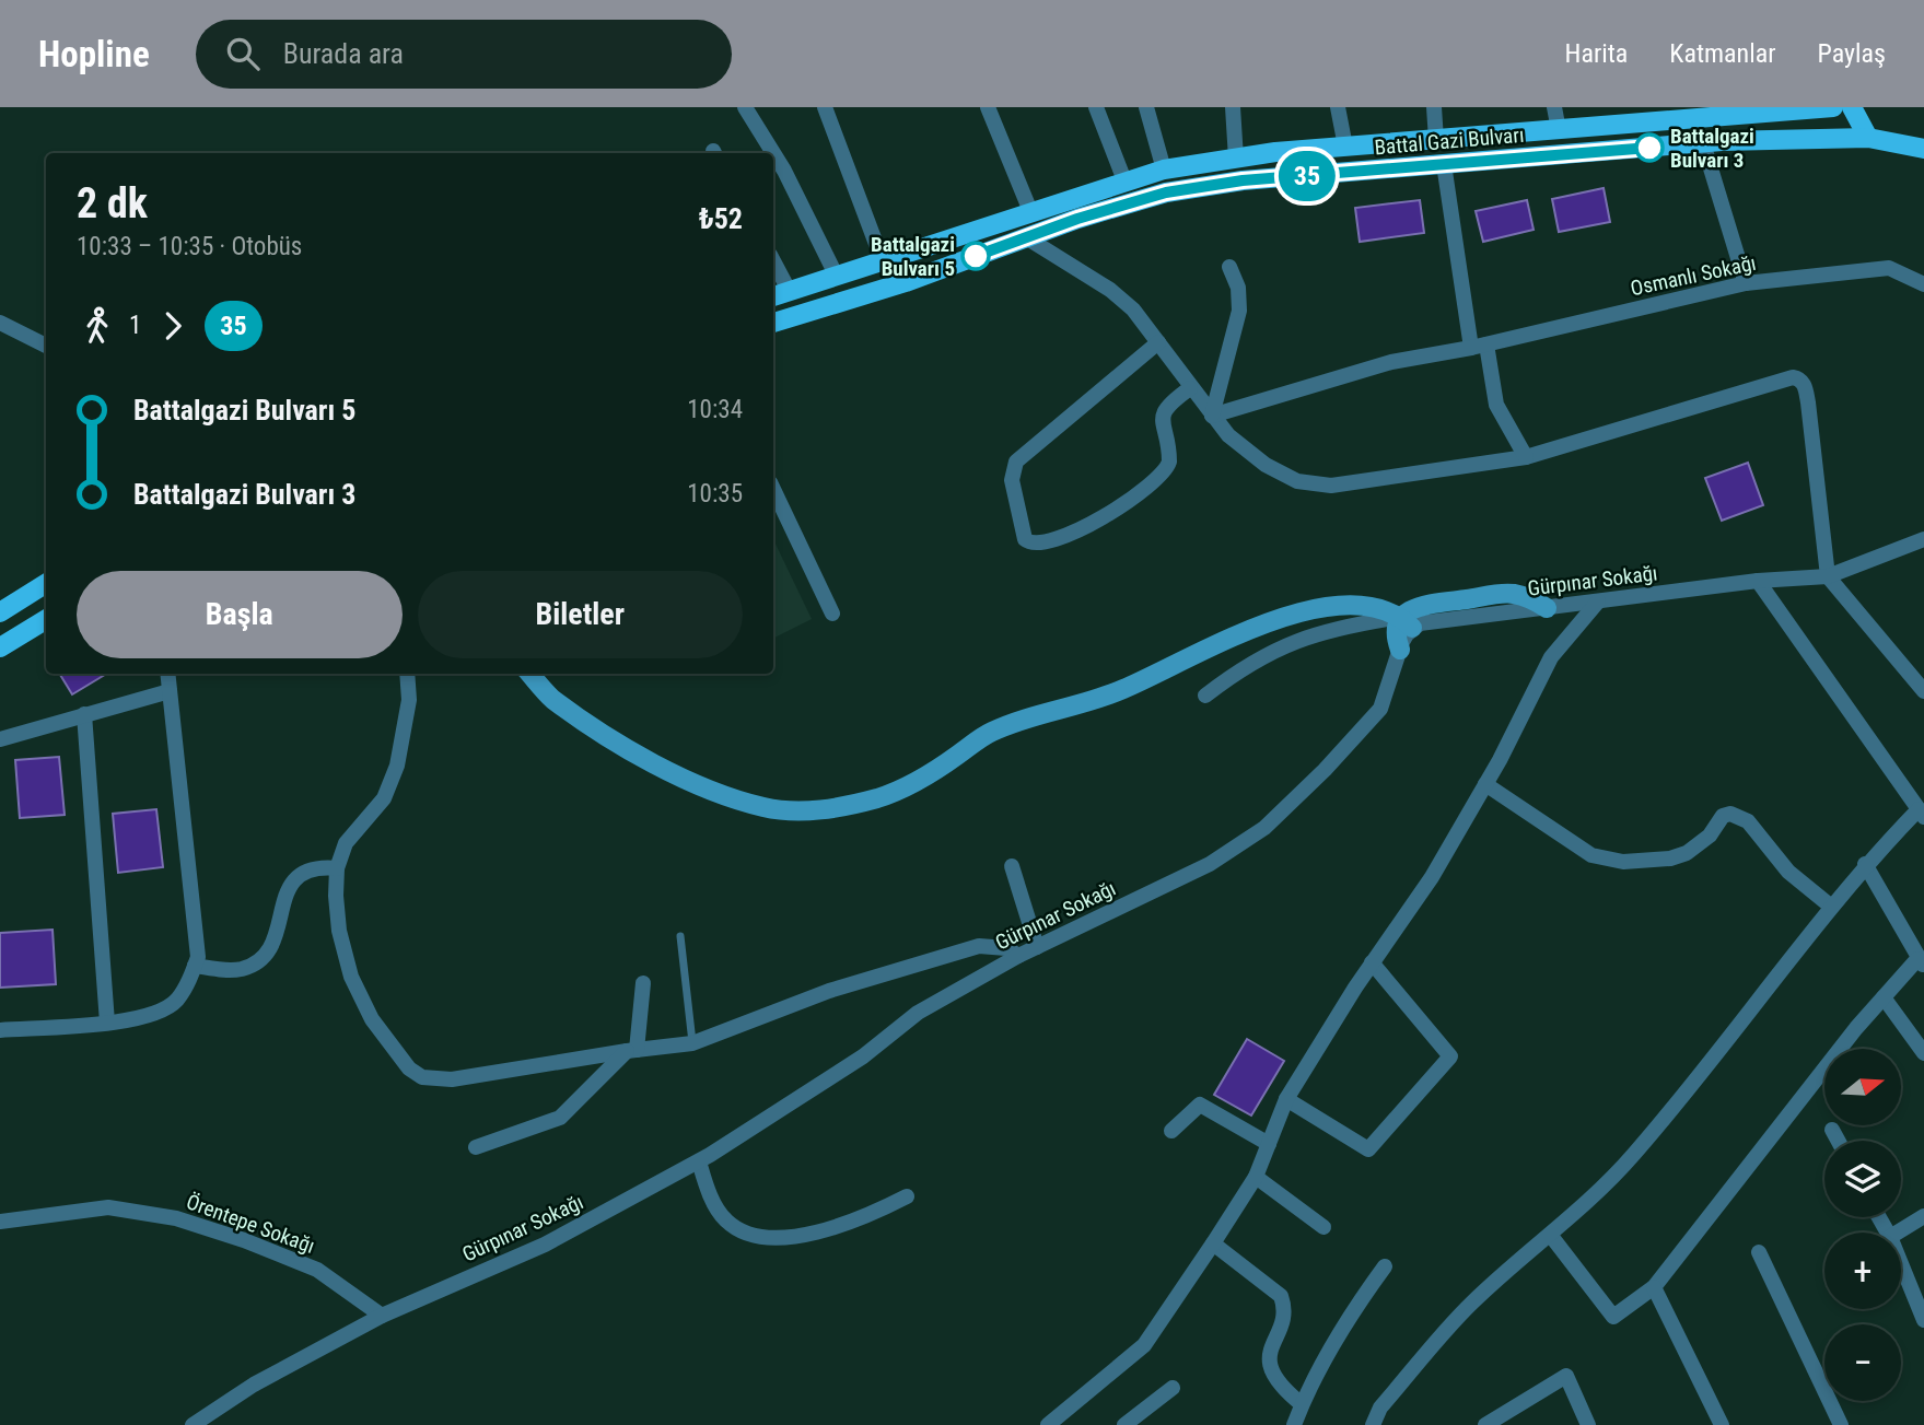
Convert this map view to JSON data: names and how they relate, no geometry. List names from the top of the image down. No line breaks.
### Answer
{"streets":{"main road":["Battal Gazi Bulvarı"],"street":["Osmanlı Sokağı","Gürpınar Sokağı","Örentepe Sokağı"]},"crossings":[["Gürpınar Sokağı","Örentepe Sokağı"]],"places":["Battalgazi Bulvarı 3","Battalgazi Bulvarı 5"],"lines":["bus line 35"],"north":"right","page":{"header":"Hopline","search":"Burada ara","nav":["Harita","Katmanlar","Paylaş"],"on_map":"35","heading":["2 dk","10:33 – 10:35 · Otobüs","₺52"],"legs":["1","35"],"list":[{"name":"Battalgazi Bulvarı 5","value":"10:34"},{"name":"Battalgazi Bulvarı 3","value":"10:35"}],"buttons":["Başla","Biletler"],"map_buttons":["+","−"]}}
